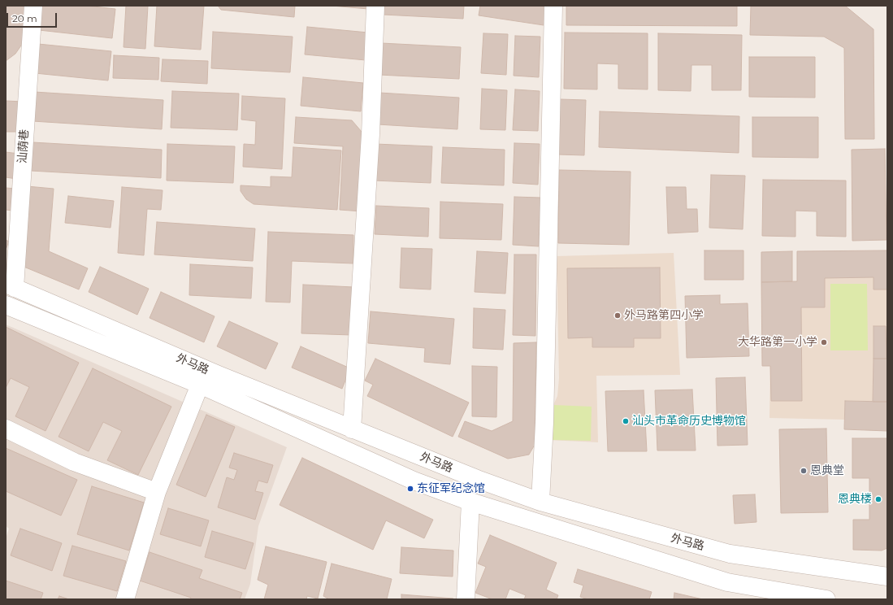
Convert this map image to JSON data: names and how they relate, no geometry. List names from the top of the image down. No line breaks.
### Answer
{"streets":{"street":["汕荫巷","外马路"]},"crossings":[["汕荫巷","外马路"]],"places":["外马路第四小学","大华路第一小学","汕头市革命历史博物馆","恩典堂","东征军纪念馆","恩典楼"],"scale_bar":"20 m"}
